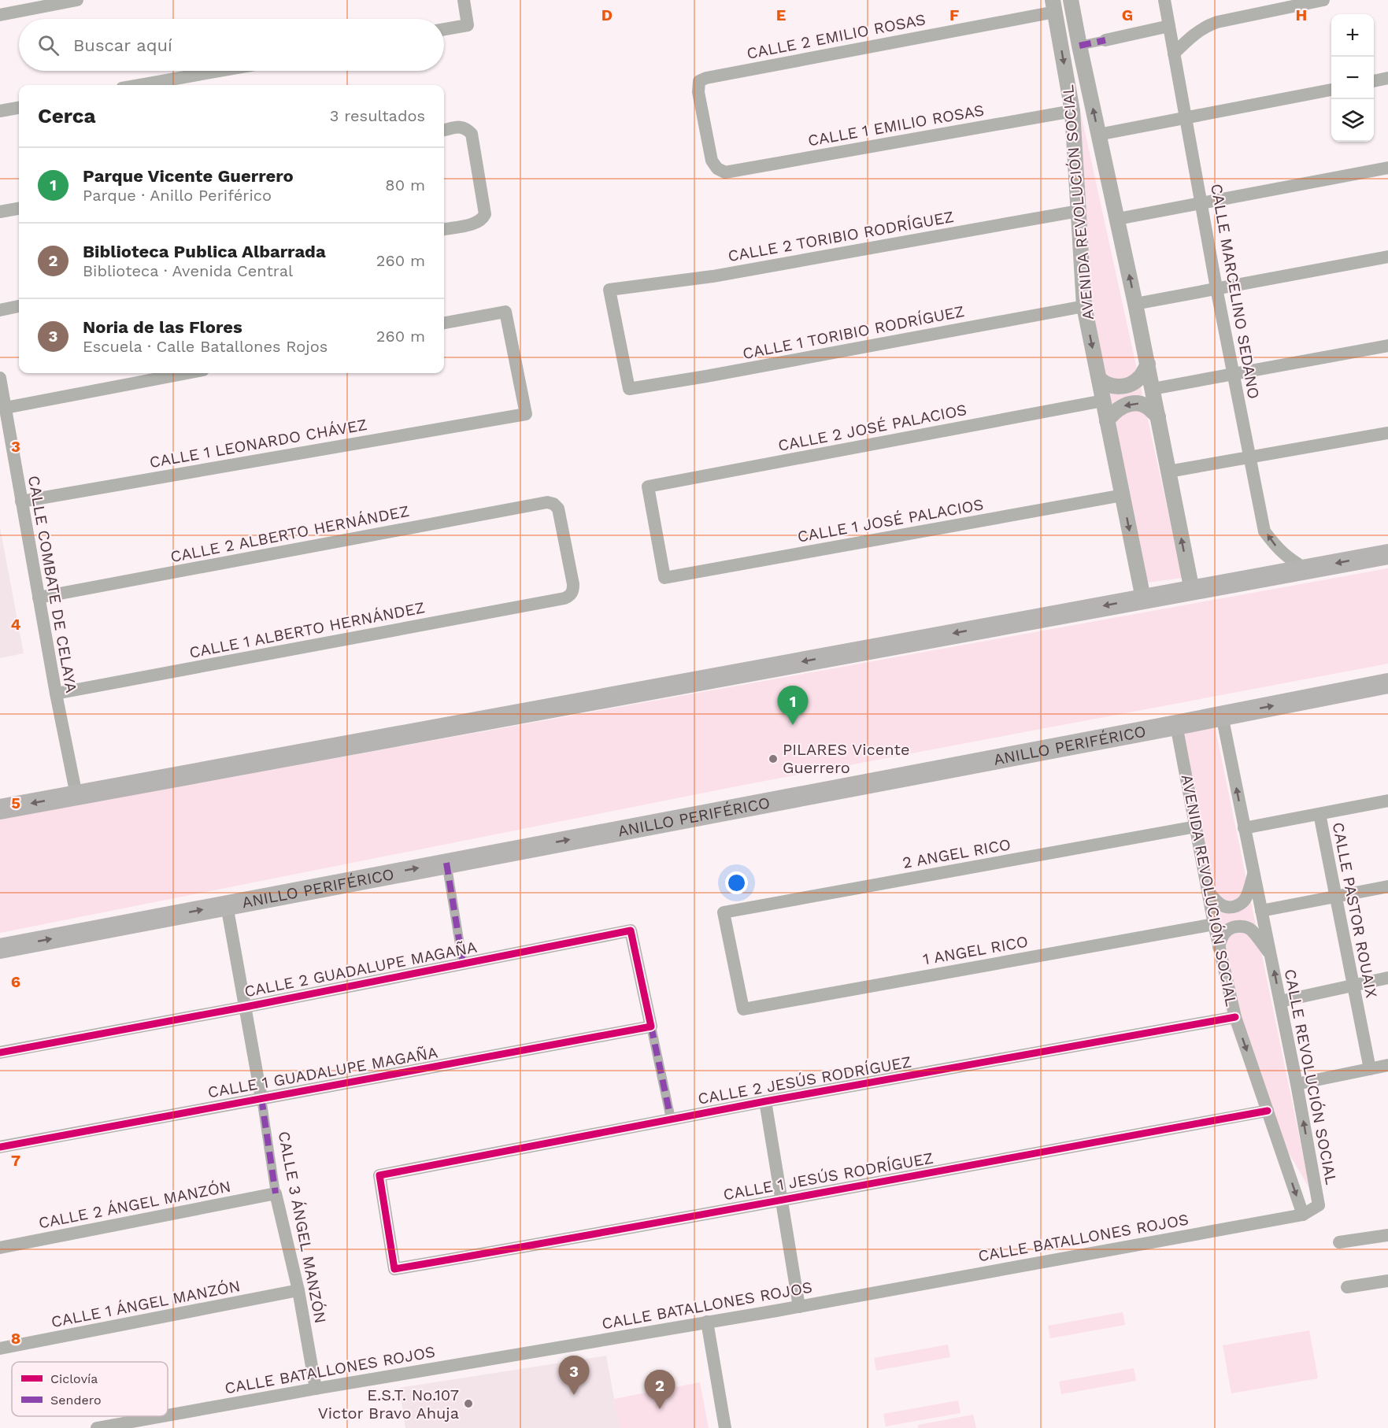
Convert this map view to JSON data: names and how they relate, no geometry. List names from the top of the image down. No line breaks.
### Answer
{"streets":{"main road":["ANILLO PERIFÉRICO"],"street":["CALLE 2 EMILIO ROSAS","CALLE 1 EMILIO ROSAS","AVENIDA REVOLUCIÓN SOCIAL","CALLE 2 TORIBIO RODRÍGUEZ","CALLE MARCELINO SEDANO","CALLE 1 TORIBIO RODRÍGUEZ","CALLE 2 JOSÉ PALACIOS","CALLE 1 LEONARDO CHÁVEZ","CALLE 1 JOSÉ PALACIOS","CALLE 2 ALBERTO HERNÁNDEZ","CALLE COMBATE DE CELAYA","CALLE 1 ALBERTO HERNÁNDEZ","2 ANGEL RICO","CALLE PASTOR ROUAIX","1 ANGEL RICO","CALLE 2 GUADALUPE MAGAÑA","CALLE 1 GUADALUPE MAGAÑA","CALLE REVOLUCIÓN SOCIAL","CALLE 2 JESÚS RODRÍGUEZ","CALLE 1 JESÚS RODRÍGUEZ","CALLE 2 ÁNGEL MANZÓN","CALLE 3 ÁNGEL MANZÓN","CALLE BATALLONES ROJOS","CALLE 1 ÁNGEL MANZÓN"]},"crossings":[["CALLE 2 EMILIO ROSAS","CALLE 1 EMILIO ROSAS"],["CALLE 2 EMILIO ROSAS","AVENIDA REVOLUCIÓN SOCIAL"],["CALLE 1 EMILIO ROSAS","AVENIDA REVOLUCIÓN SOCIAL"],["AVENIDA REVOLUCIÓN SOCIAL","CALLE 2 TORIBIO RODRÍGUEZ"],["AVENIDA REVOLUCIÓN SOCIAL","CALLE 1 TORIBIO RODRÍGUEZ"],["AVENIDA REVOLUCIÓN SOCIAL","CALLE 2 JOSÉ PALACIOS"],["AVENIDA REVOLUCIÓN SOCIAL","CALLE 1 JOSÉ PALACIOS"],["AVENIDA REVOLUCIÓN SOCIAL","ANILLO PERIFÉRICO"],["AVENIDA REVOLUCIÓN SOCIAL","2 ANGEL RICO"],["AVENIDA REVOLUCIÓN SOCIAL","1 ANGEL RICO"],["AVENIDA REVOLUCIÓN SOCIAL","CALLE REVOLUCIÓN SOCIAL"],["AVENIDA REVOLUCIÓN SOCIAL","CALLE 2 JESÚS RODRÍGUEZ"],["AVENIDA REVOLUCIÓN SOCIAL","CALLE 1 JESÚS RODRÍGUEZ"],["AVENIDA REVOLUCIÓN SOCIAL","CALLE BATALLONES ROJOS"],["CALLE 2 TORIBIO RODRÍGUEZ","CALLE 1 TORIBIO RODRÍGUEZ"],["CALLE 2 JOSÉ PALACIOS","CALLE 1 JOSÉ PALACIOS"],["CALLE 1 LEONARDO CHÁVEZ","CALLE COMBATE DE CELAYA"],["CALLE 2 ALBERTO HERNÁNDEZ","CALLE COMBATE DE CELAYA"],["CALLE 2 ALBERTO HERNÁNDEZ","CALLE 1 ALBERTO HERNÁNDEZ"],["CALLE COMBATE DE CELAYA","CALLE 1 ALBERTO HERNÁNDEZ"],["ANILLO PERIFÉRICO","CALLE REVOLUCIÓN SOCIAL"],["ANILLO PERIFÉRICO","CALLE 3 ÁNGEL MANZÓN"],["2 ANGEL RICO","1 ANGEL RICO"],["CALLE 2 GUADALUPE MAGAÑA","CALLE 1 GUADALUPE MAGAÑA"],["CALLE 2 GUADALUPE MAGAÑA","CALLE 3 ÁNGEL MANZÓN"],["CALLE 1 GUADALUPE MAGAÑA","CALLE 3 ÁNGEL MANZÓN"],["CALLE REVOLUCIÓN SOCIAL","CALLE BATALLONES ROJOS"],["CALLE 2 JESÚS RODRÍGUEZ","CALLE 1 JESÚS RODRÍGUEZ"],["CALLE 2 ÁNGEL MANZÓN","CALLE 3 ÁNGEL MANZÓN"],["CALLE 3 ÁNGEL MANZÓN","CALLE BATALLONES ROJOS"],["CALLE 3 ÁNGEL MANZÓN","CALLE 1 ÁNGEL MANZÓN"]],"one_way":["CALLE REVOLUCIÓN SOCIAL"],"places":["PILARES Vicente Guerrero","E.S.T. No.107 Victor Bravo Ahuja"],"legend":["Ciclovía","Sendero"],"page":{"map_buttons":["+","−"],"search":"Buscar aquí","heading":["Cerca","3 resultados"],"list":[{"mark":"1","name":"Parque Vicente Guerrero","note":"Parque · Anillo Periférico","value":"80 m"},{"mark":"2","name":"Biblioteca Publica Albarrada","note":"Biblioteca · Avenida Central","value":"260 m"},{"mark":"3","name":"Noria de las Flores","note":"Escuela · Calle Batallones Rojos","value":"260 m"}],"pins":["1","3","2"]},"grid":{"columns":["D","E","F","G","H"],"rows":["3","4","5","6","7","8"]}}
